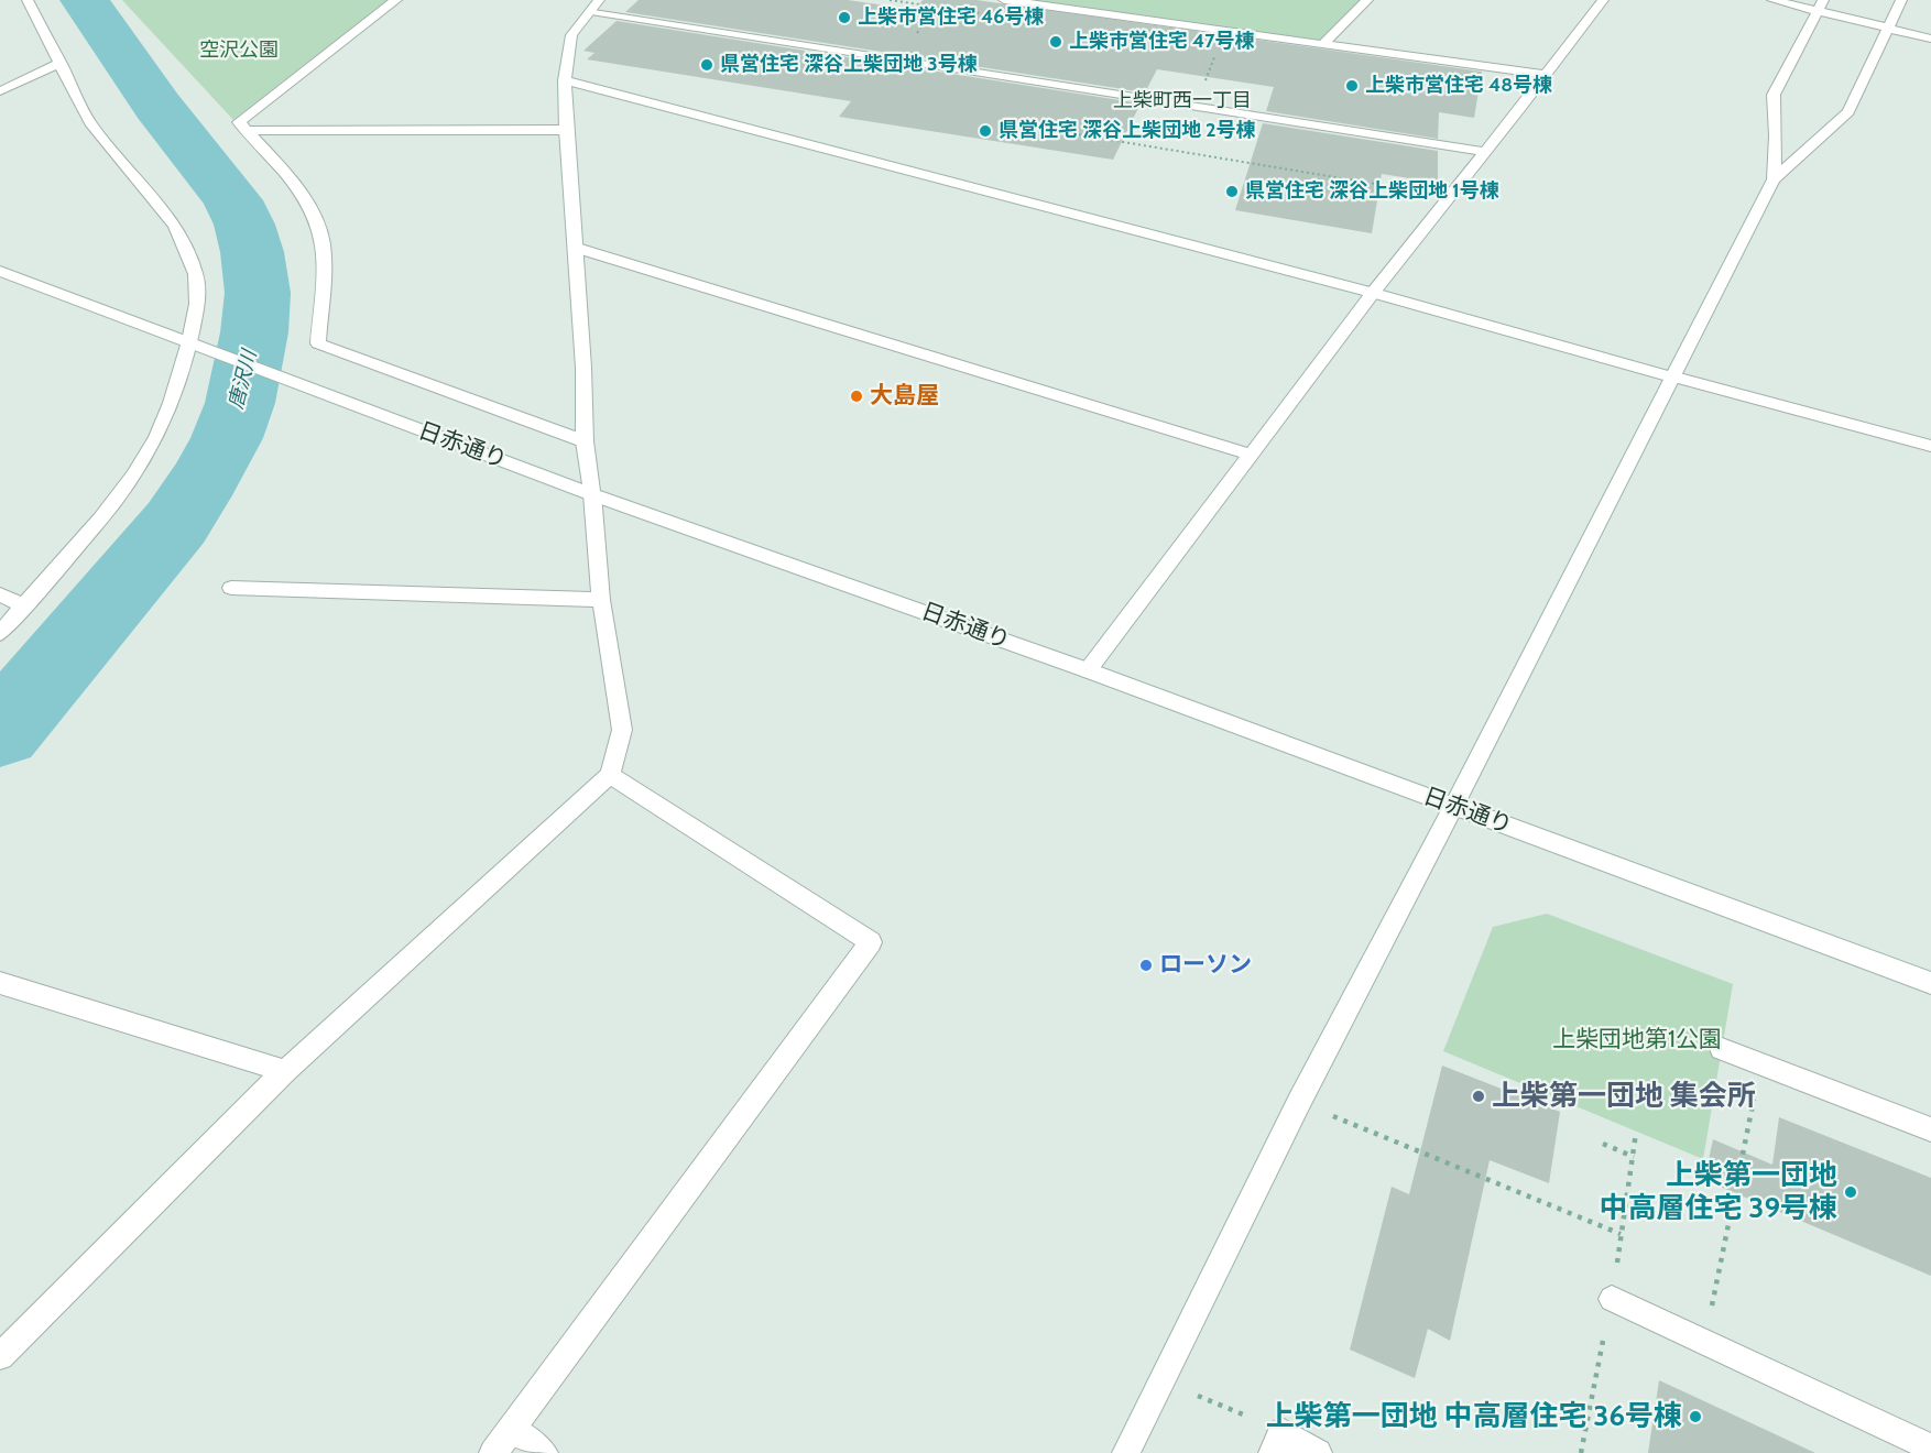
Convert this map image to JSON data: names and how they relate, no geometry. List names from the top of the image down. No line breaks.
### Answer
{"streets":{"street":["日赤通り"]},"districts":["上柴町西一丁目"],"water":["唐沢川"],"parks":["空沢公園","上柴団地第1公園"],"places":["上柴市営住宅 46号棟","上柴市営住宅 47号棟","県営住宅 深谷上柴団地 3号棟","上柴市営住宅 48号棟","県営住宅 深谷上柴団地 2号棟","県営住宅 深谷上柴団地 1号棟","大島屋","ローソン","上柴第一団地 集会所","上柴第一団地 中高層住宅 39号棟","上柴第一団地 中高層住宅 36号棟"]}
